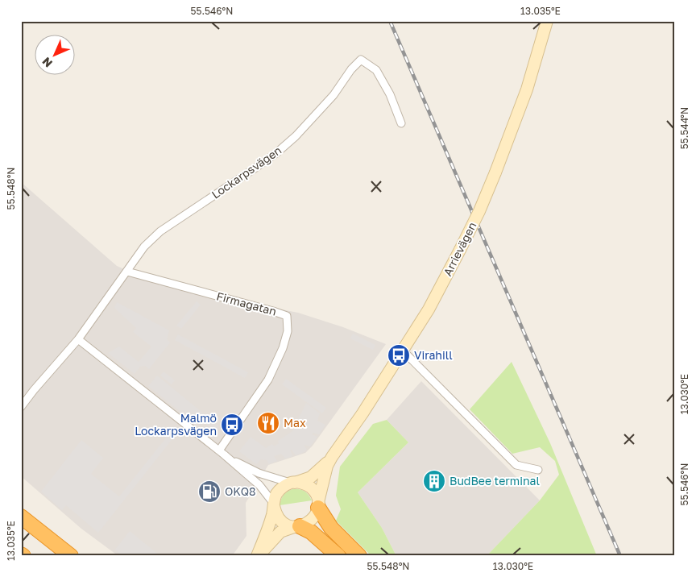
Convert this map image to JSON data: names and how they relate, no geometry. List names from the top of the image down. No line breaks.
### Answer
{"streets":{"main road":["Arrievägen"],"street":["Lockarpsvägen","Firmagatan"]},"crossings":[["Lockarpsvägen","Firmagatan"]],"places":{"bus stop":["Virahill","Malmö Lockarpsvägen"],"restaurant":["Max"],"building":["BudBee terminal"],"fuel station":["OKQ8"]},"north":"bottom left","coordinates":["55.546°N","13.035°E","55.544°N","55.548°N","13.030°E"]}
